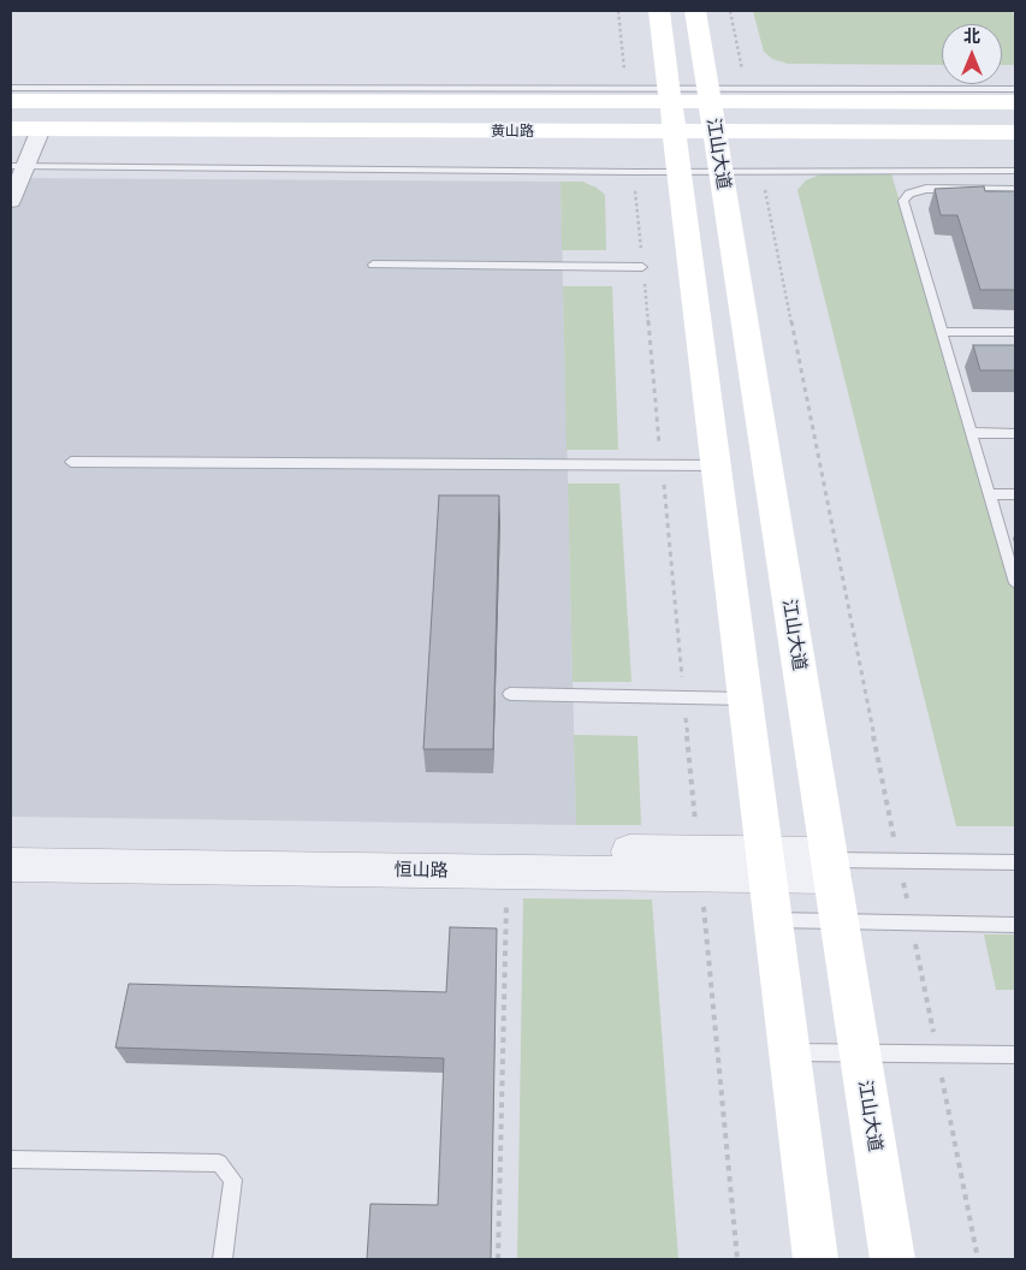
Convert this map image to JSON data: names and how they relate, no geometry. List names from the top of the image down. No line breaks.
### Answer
{"streets":{"main road":["黄山路","江山大道"],"street":["恒山路"]},"crossings":[["黄山路","江山大道"],["江山大道","恒山路"]],"north":"top"}
